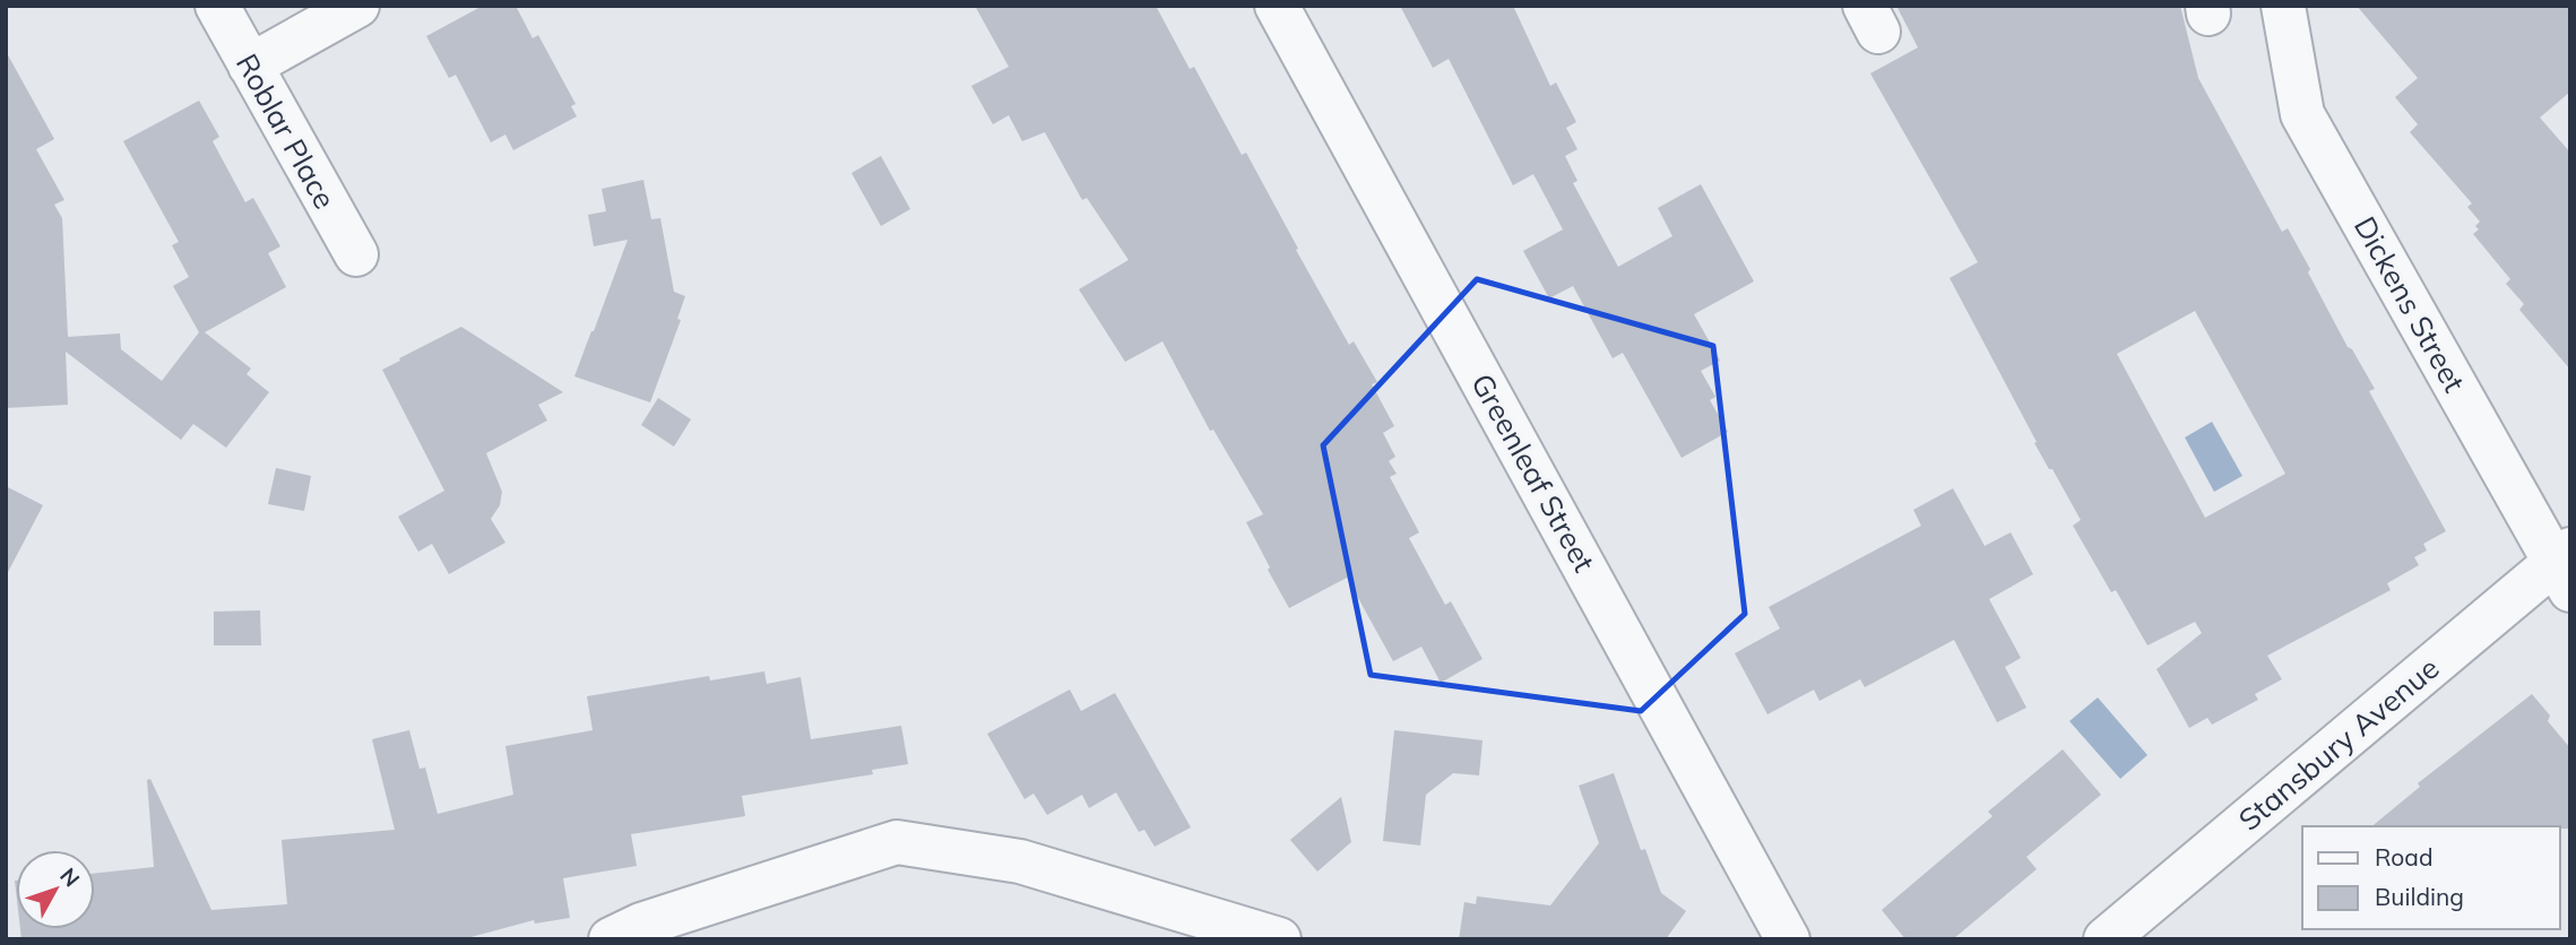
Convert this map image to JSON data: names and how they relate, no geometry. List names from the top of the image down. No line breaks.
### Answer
{"streets":{"street":["Roblar Place","Dickens Street","Greenleaf Street","Stansbury Avenue"]},"crossings":[["Dickens Street","Stansbury Avenue"]],"legend":["Road","Building"],"north":"top right"}
